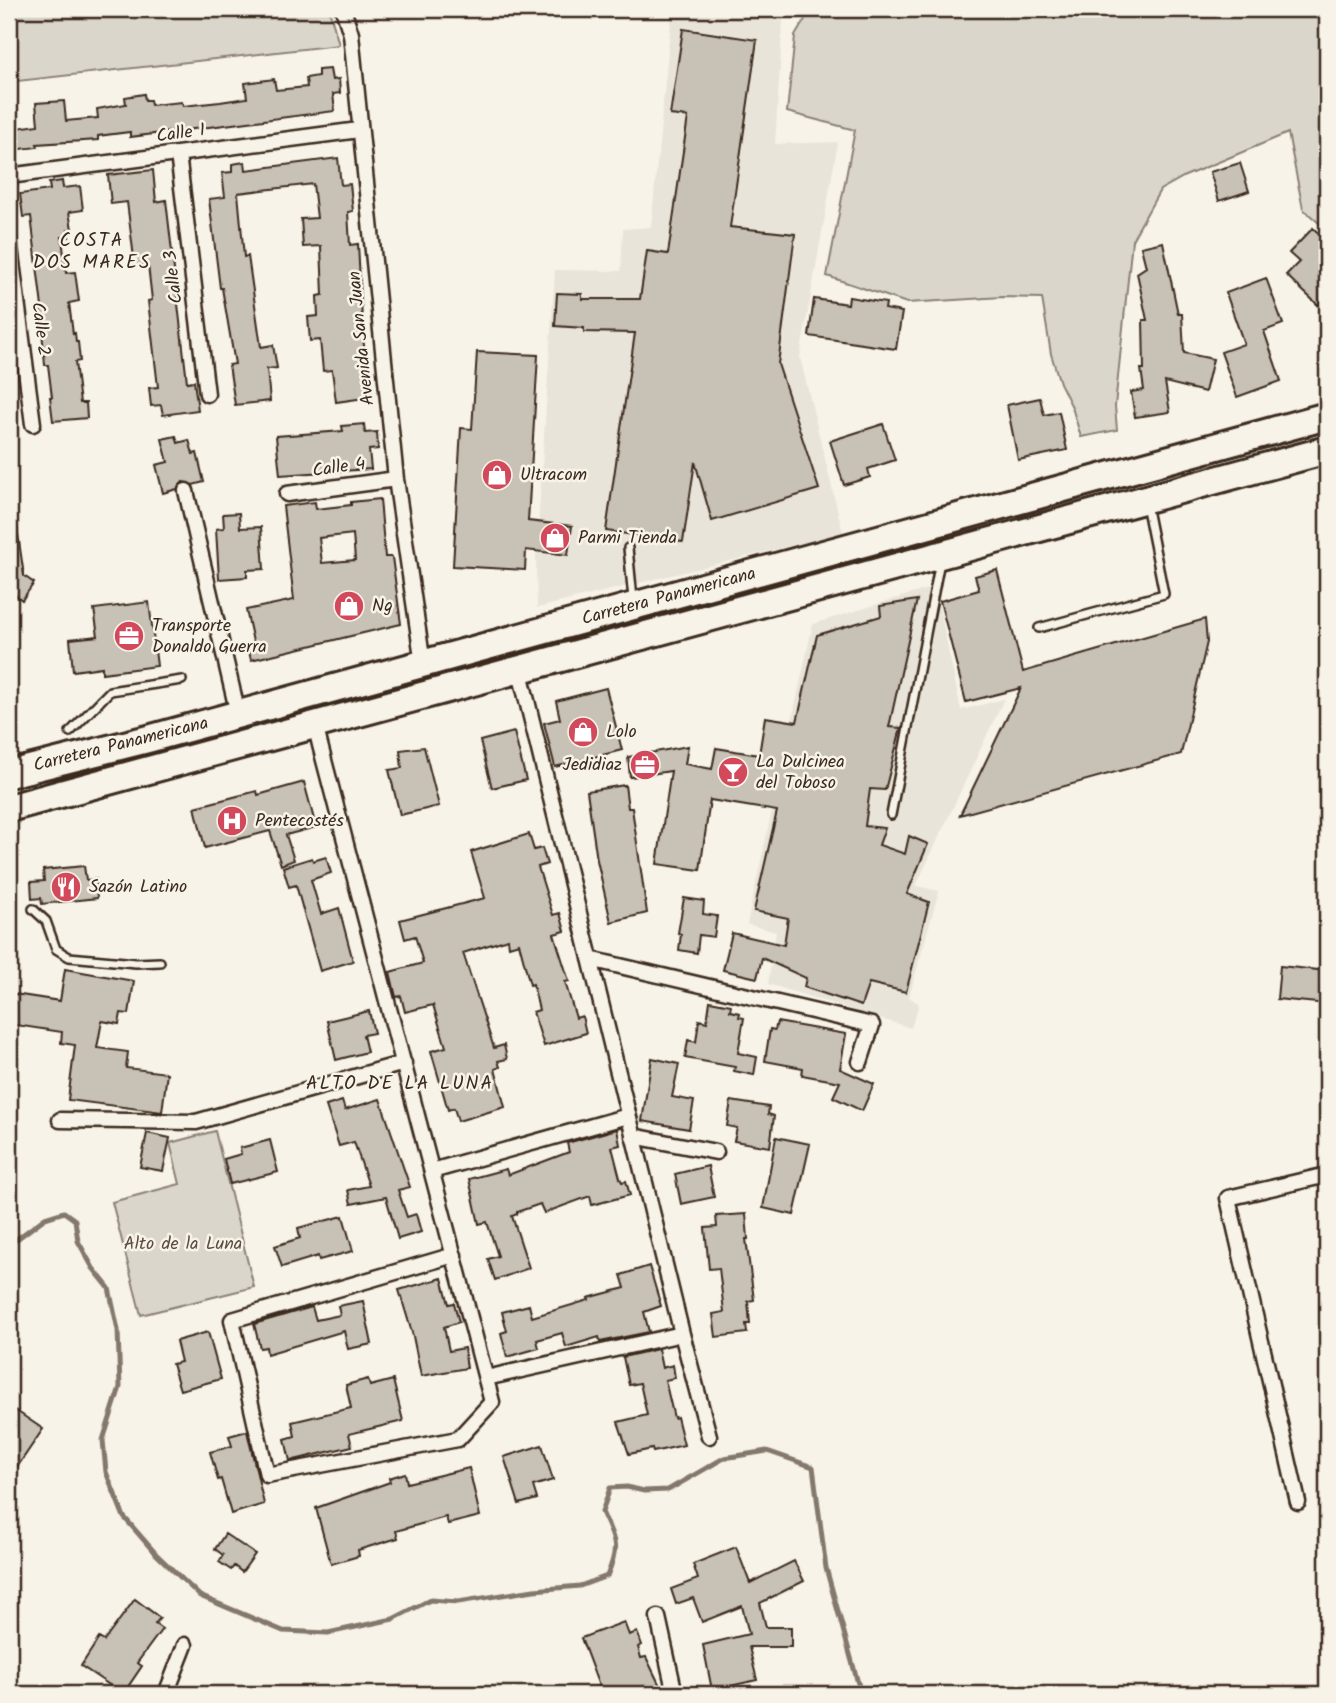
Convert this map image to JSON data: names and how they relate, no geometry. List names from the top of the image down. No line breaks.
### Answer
{"streets":{"highway":["Carretera Panamericana"],"street":["Calle 1","Calle 3","Calle 2","Avenida San Juan","Calle 4"]},"crossings":[["Calle 1","Calle 3"],["Calle 1","Avenida San Juan"],["Avenida San Juan","Calle 4"],["Avenida San Juan","Carretera Panamericana"]],"districts":["COSTA DOS MARES","ALTO DE LA LUNA"],"parks":["Alto de la Luna"],"places":{"shop":["Ultracom","Parmi Tienda","Ng","Lolo"],"office":["Transporte Donaldo Guerra","Jedidiaz"],"bar":["La Dulcinea del Toboso"],"hospital":["Pentecostés"],"restaurant":["Sazón Latino"]}}
